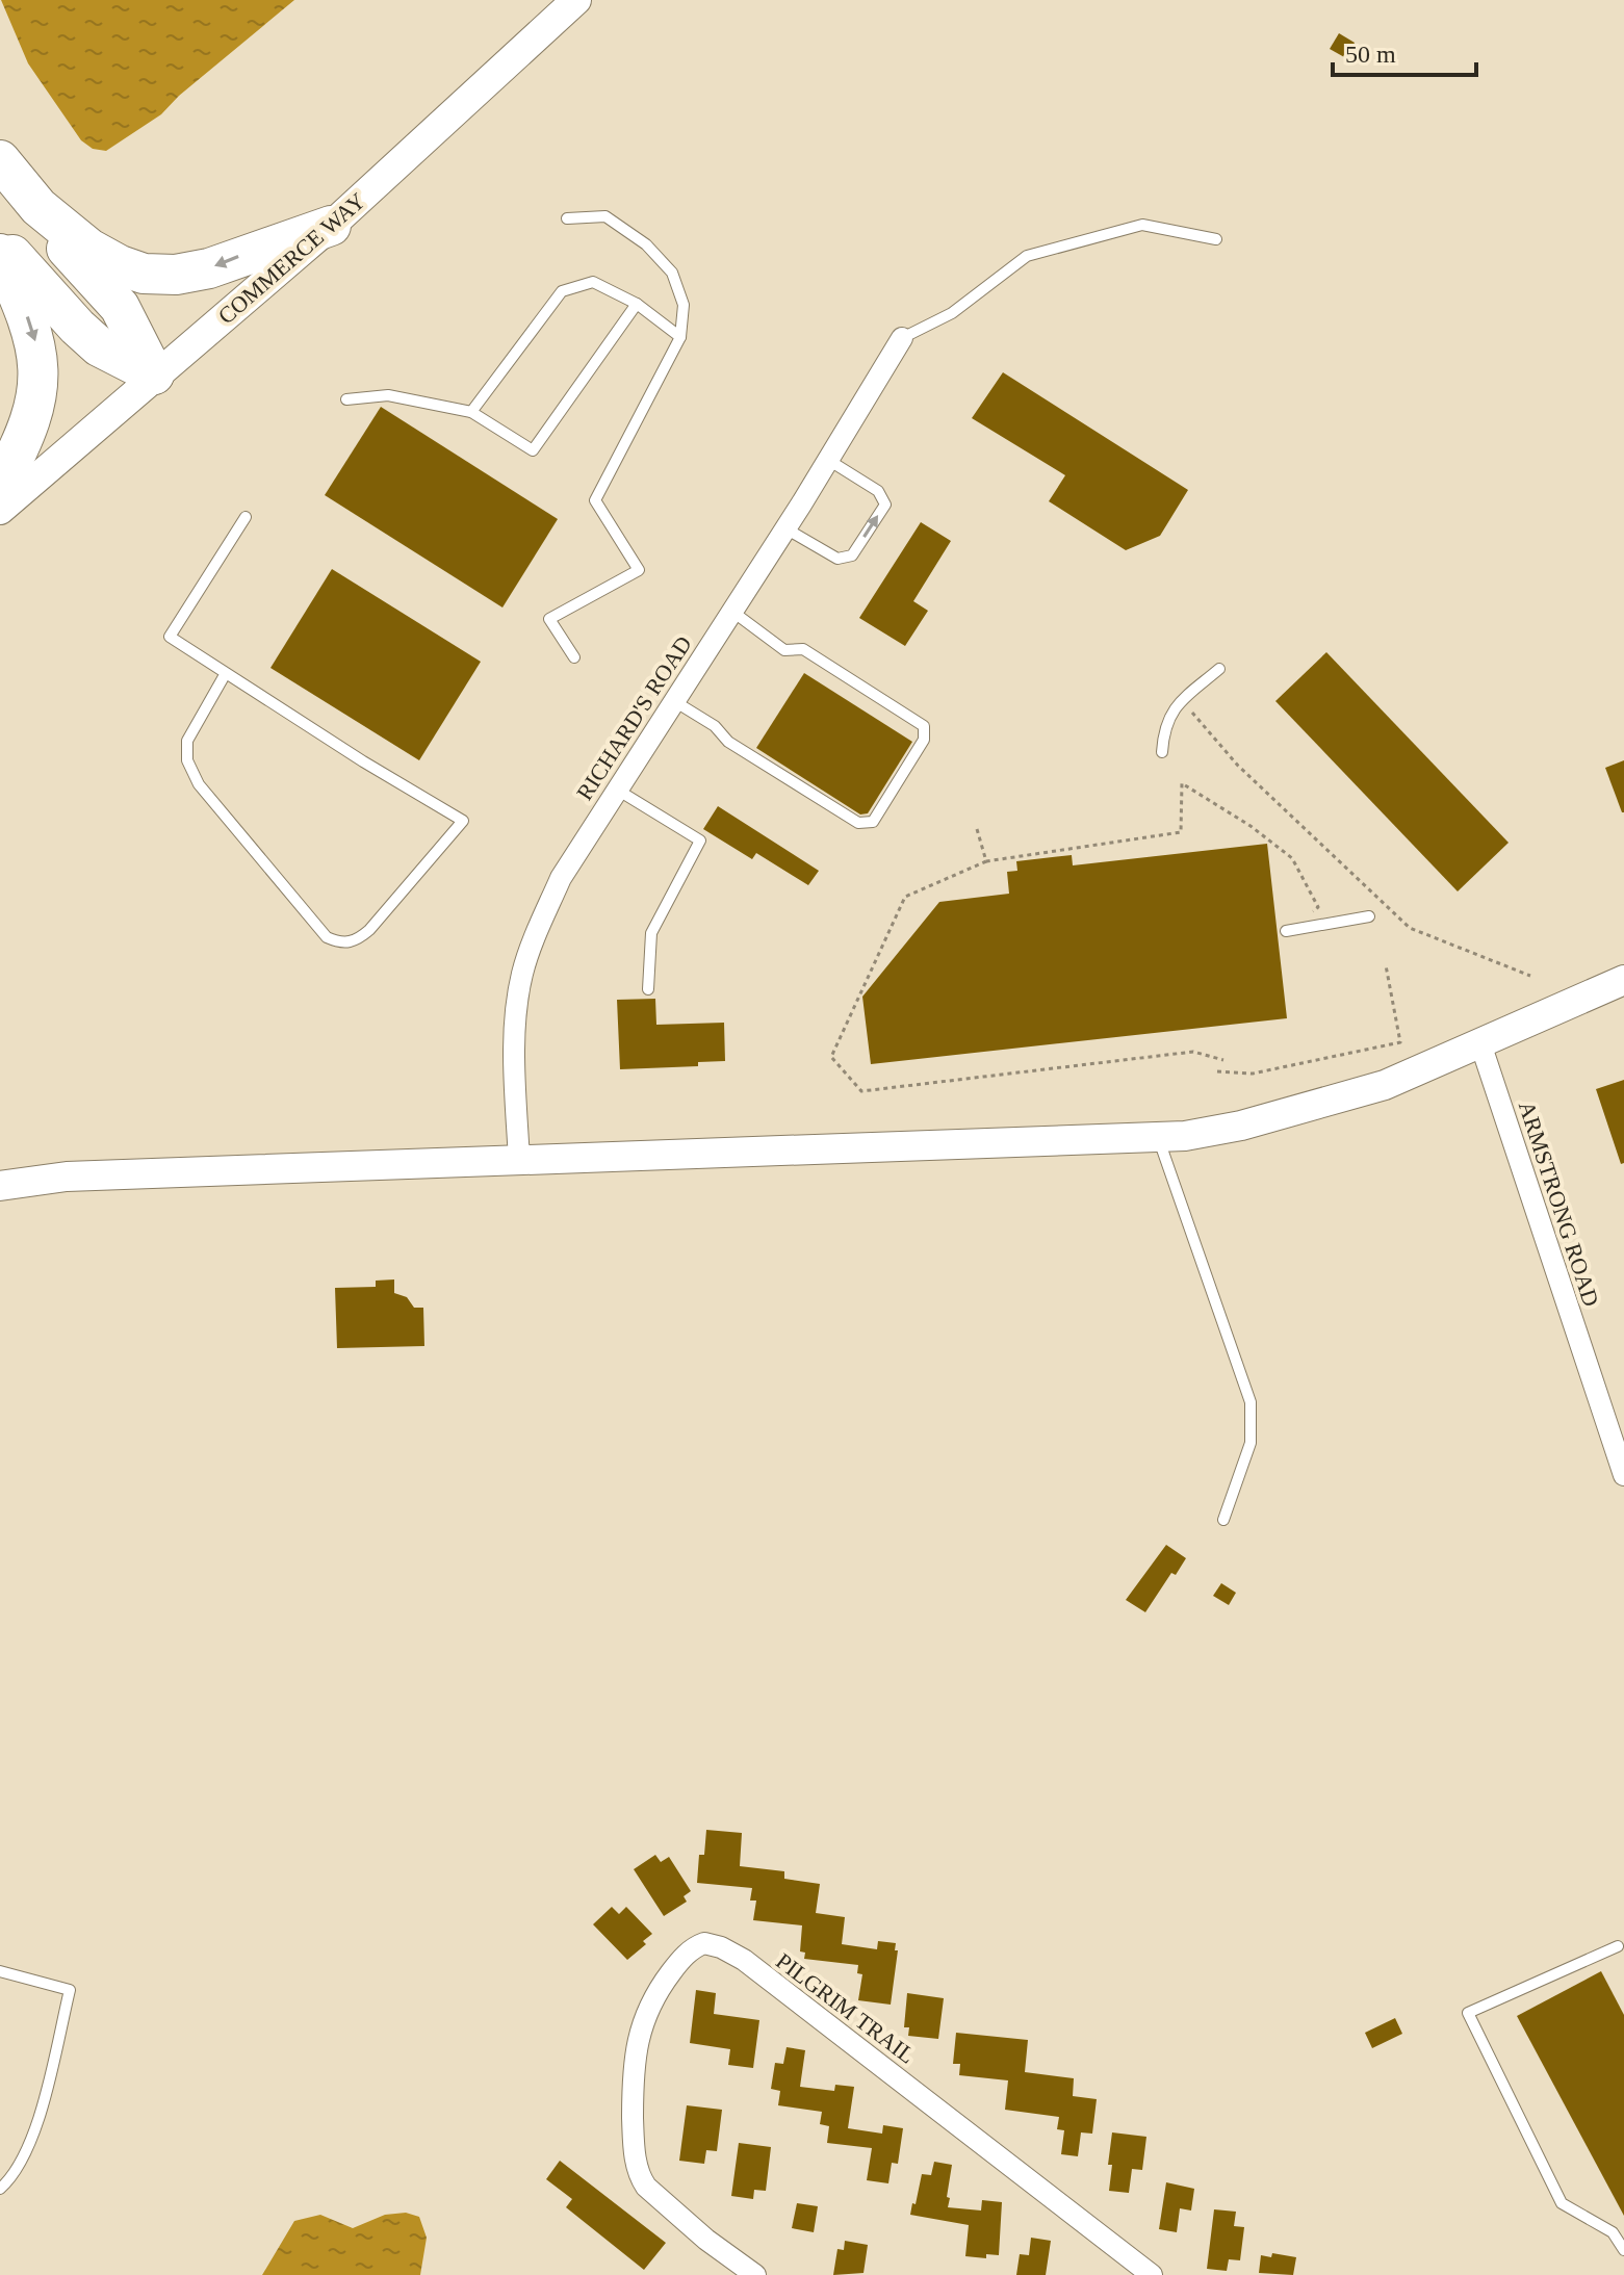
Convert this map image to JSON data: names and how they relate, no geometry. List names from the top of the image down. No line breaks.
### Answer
{"streets":{"street":["COMMERCE WAY","RICHARD'S ROAD","ARMSTRONG ROAD","PILGRIM TRAIL"]},"scale_bar":"50 m"}
